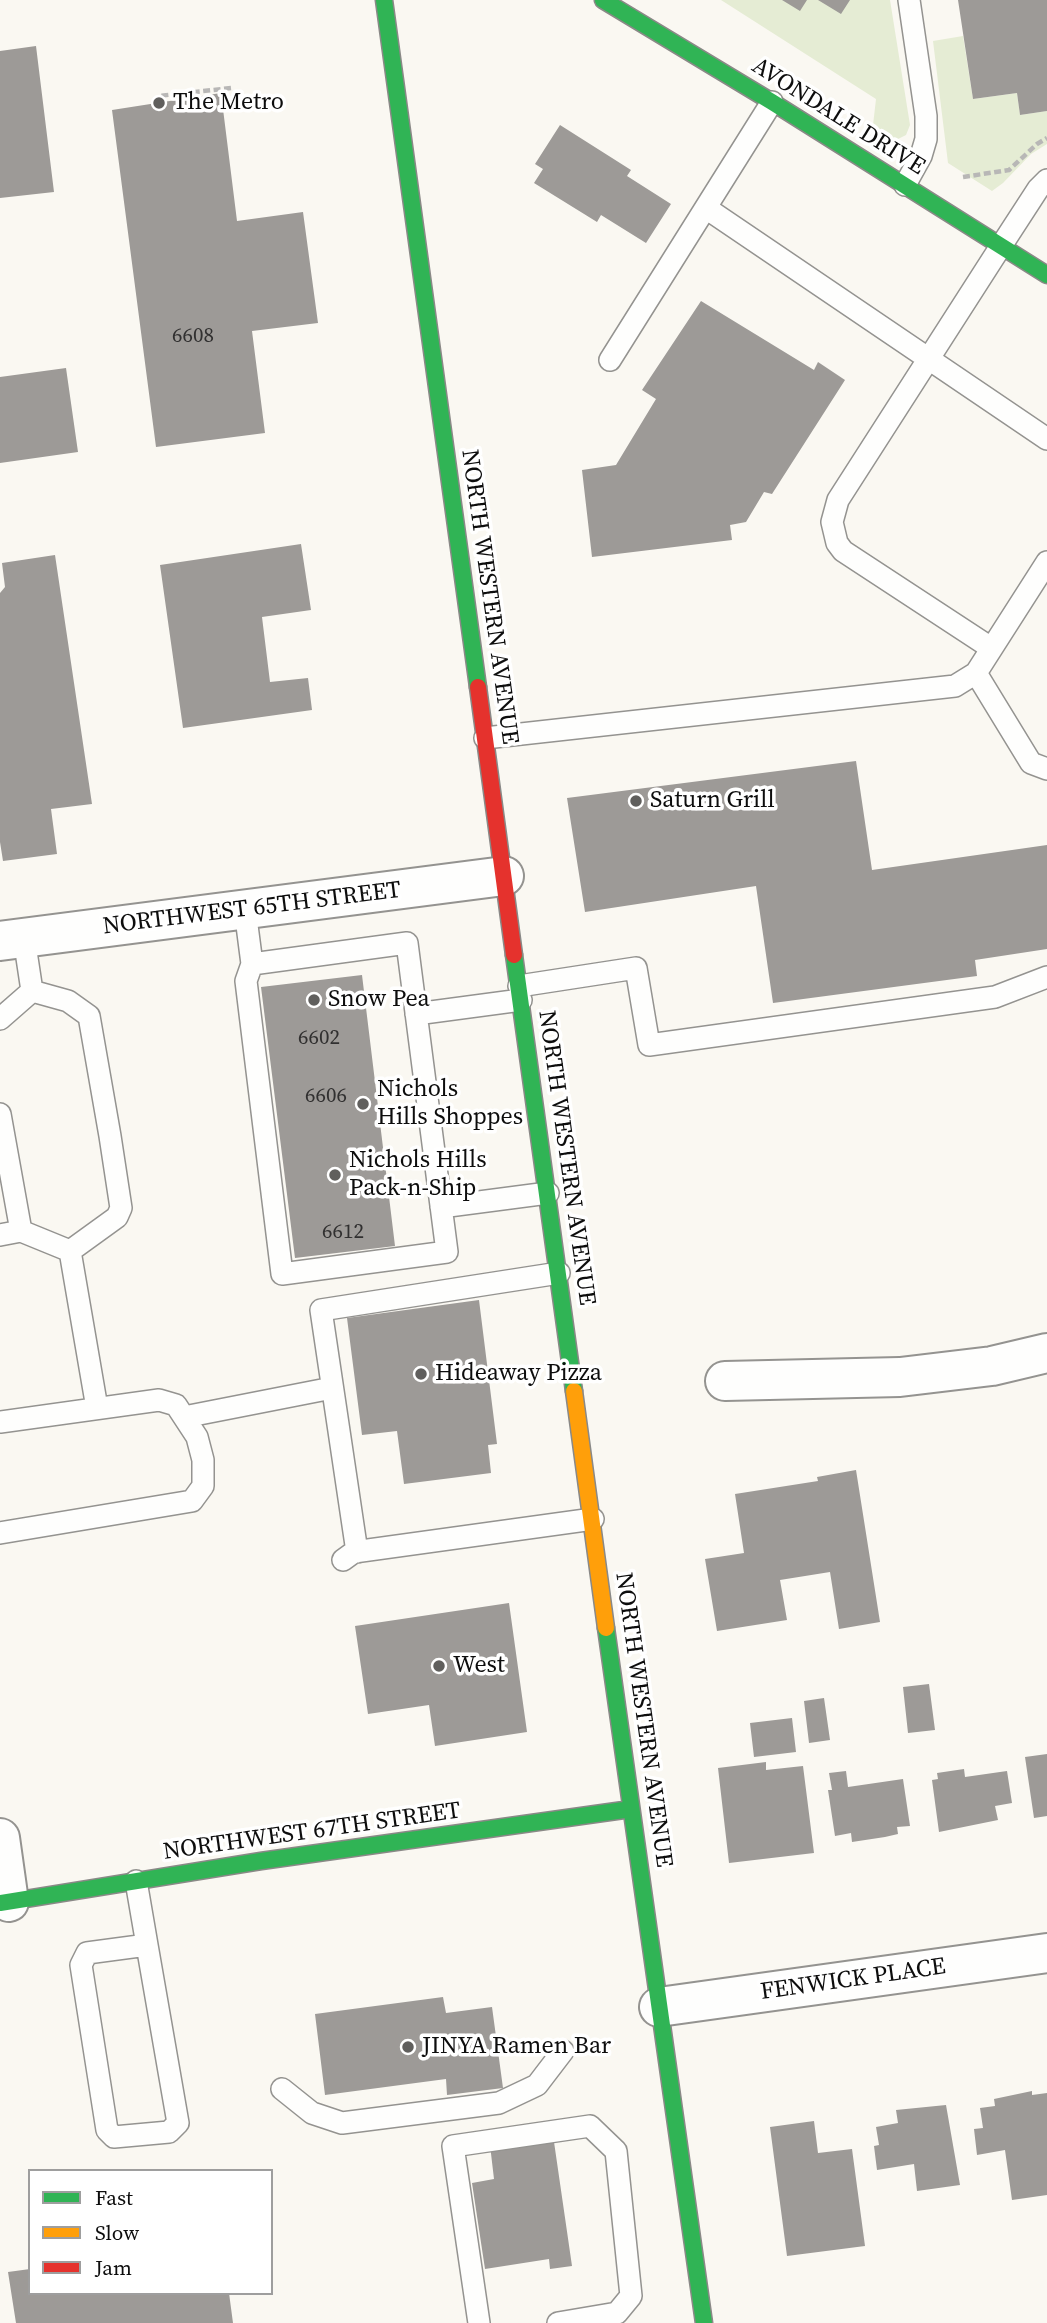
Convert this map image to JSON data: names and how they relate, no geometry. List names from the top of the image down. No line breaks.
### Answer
{"streets":{"main road":["AVONDALE DRIVE","NORTH WESTERN AVENUE","NORTHWEST 67TH STREET"],"street":["NORTHWEST 65TH STREET","FENWICK PLACE"]},"crossings":[["NORTH WESTERN AVENUE","NORTHWEST 65TH STREET"],["NORTH WESTERN AVENUE","NORTHWEST 67TH STREET"],["NORTH WESTERN AVENUE","FENWICK PLACE"]],"places":["The Metro","Saturn Grill","Snow Pea","Nichols Hills Shoppes","Nichols Hills Pack-n-Ship","Hideaway Pizza","West","JINYA Ramen Bar"],"house_numbers":["6608","6602","6606","6612"],"legend":["Fast","Slow","Jam"]}
